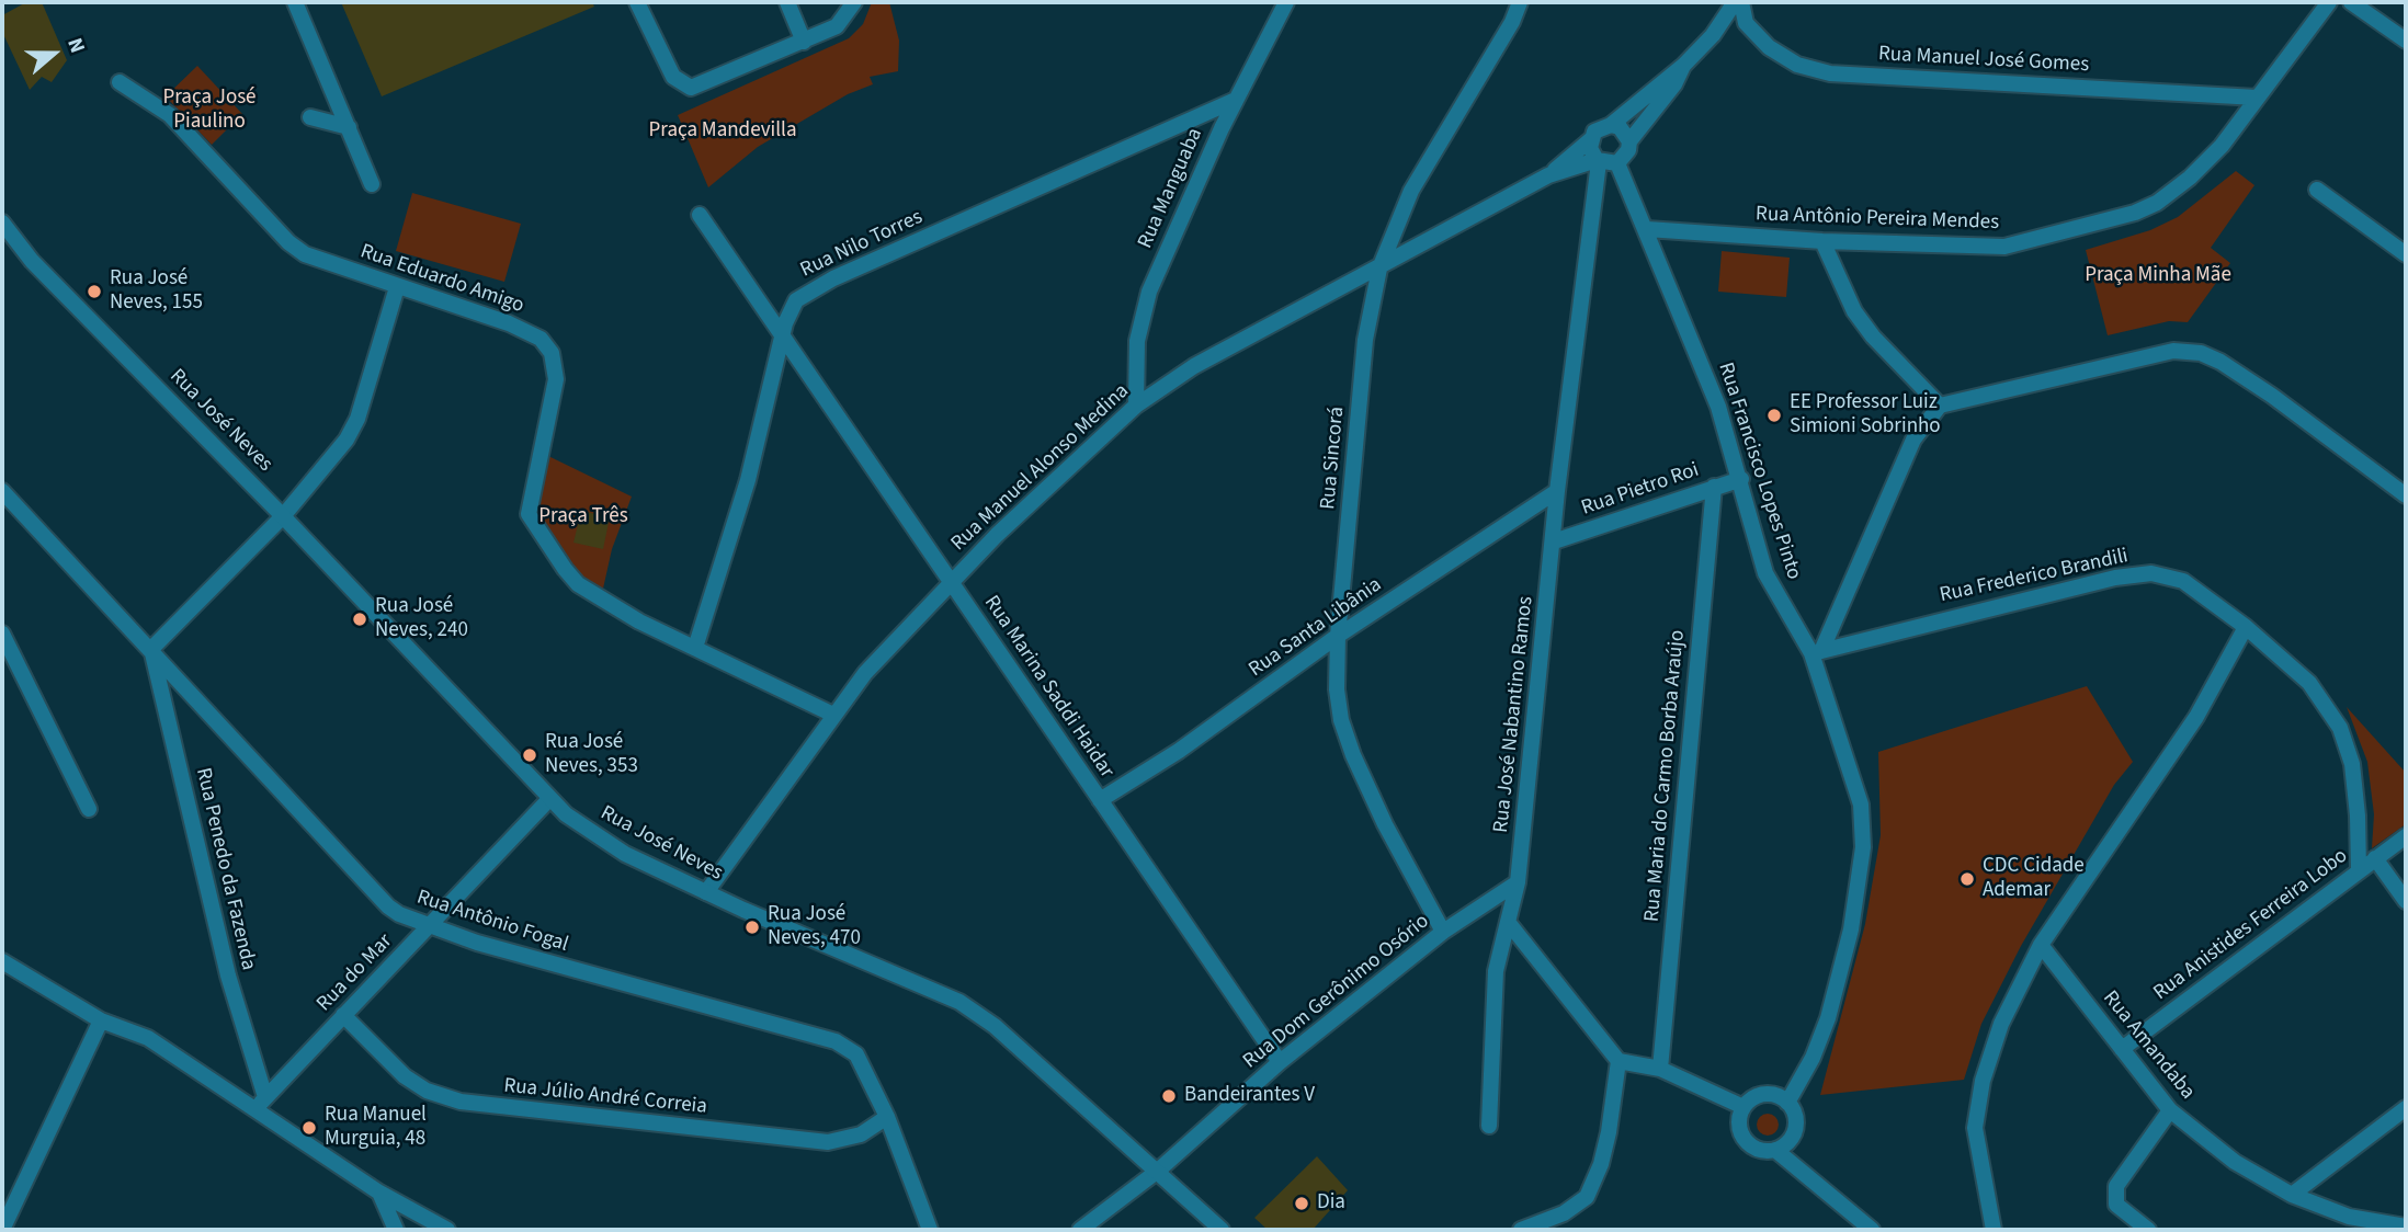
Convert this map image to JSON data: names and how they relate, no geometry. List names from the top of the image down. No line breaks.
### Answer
{"streets":{"street":["Rua Manuel José Gomes","Rua Manguaba","Rua Antônio Pereira Mendes","Rua Nilo Torres","Rua Eduardo Amigo","Rua José Neves","Rua Sincorá","Rua Manuel Alonso Medina","Rua Francisco Lopes Pinto","Rua Pietro Roi","Rua Frederico Brandili","Rua Santa Libânia","Rua Marina Saddi Haidar","Rua José Nabantino Ramos","Rua Maria do Carmo Borba Araújo","Rua Penedo da Fazenda","Rua Antônio Fogal","Rua Anistides Ferreira Lobo","Rua do Mar","Rua Dom Gerônimo Osório","Rua Amandaba","Rua Júlio André Correia"]},"crossings":[["Rua Manuel José Gomes","Rua Antônio Pereira Mendes"],["Rua Manguaba","Rua Nilo Torres"],["Rua Manguaba","Rua Manuel Alonso Medina"],["Rua Antônio Pereira Mendes","Rua Francisco Lopes Pinto"],["Rua Nilo Torres","Rua Eduardo Amigo"],["Rua Nilo Torres","Rua Marina Saddi Haidar"],["Rua Eduardo Amigo","Rua Manuel Alonso Medina"],["Rua José Neves","Rua Manuel Alonso Medina"],["Rua José Neves","Rua do Mar"],["Rua José Neves","Rua Dom Gerônimo Osório"],["Rua Sincorá","Rua Manuel Alonso Medina"],["Rua Sincorá","Rua Santa Libânia"],["Rua Sincorá","Rua Dom Gerônimo Osório"],["Rua Manuel Alonso Medina","Rua Francisco Lopes Pinto"],["Rua Manuel Alonso Medina","Rua Marina Saddi Haidar"],["Rua Manuel Alonso Medina","Rua José Nabantino Ramos"],["Rua Francisco Lopes Pinto","Rua Pietro Roi"],["Rua Francisco Lopes Pinto","Rua Frederico Brandili"],["Rua Francisco Lopes Pinto","Rua José Nabantino Ramos"],["Rua Pietro Roi","Rua José Nabantino Ramos"],["Rua Pietro Roi","Rua Maria do Carmo Borba Araújo"],["Rua Frederico Brandili","Rua Anistides Ferreira Lobo"],["Rua Santa Libânia","Rua Marina Saddi Haidar"],["Rua Santa Libânia","Rua José Nabantino Ramos"],["Rua Marina Saddi Haidar","Rua Dom Gerônimo Osório"],["Rua José Nabantino Ramos","Rua Dom Gerônimo Osório"],["Rua Penedo da Fazenda","Rua Antônio Fogal"],["Rua Penedo da Fazenda","Rua do Mar"],["Rua Antônio Fogal","Rua do Mar"],["Rua Antônio Fogal","Rua Júlio André Correia"],["Rua Anistides Ferreira Lobo","Rua Amandaba"],["Rua do Mar","Rua Júlio André Correia"]],"parks":["Praça José Piaulino","Praça Mandevilla","Praça Minha Mãe","Praça Três"],"places":["Rua José Neves, 155","EE Professor Luiz Simioni Sobrinho","Rua José Neves, 240","Rua José Neves, 353","CDC Cidade Ademar","Rua José Neves, 470","Bandeirantes V","Rua Manuel Murguia, 48","Dia"],"north":"right"}
